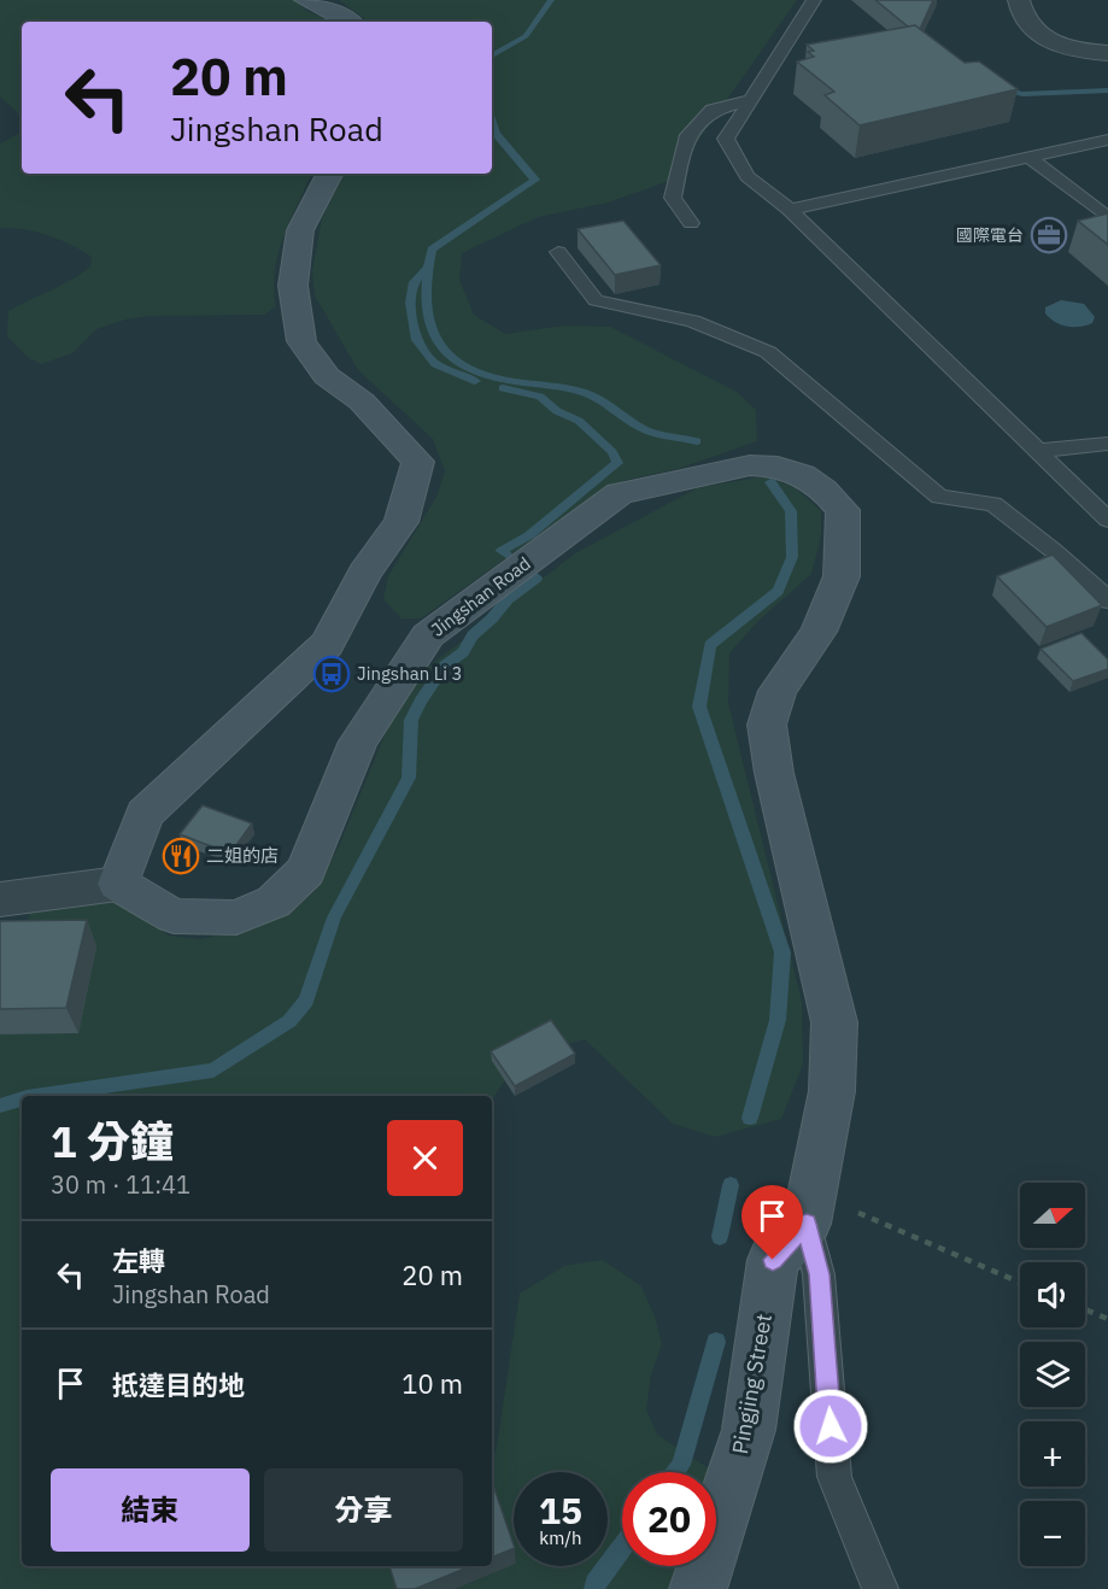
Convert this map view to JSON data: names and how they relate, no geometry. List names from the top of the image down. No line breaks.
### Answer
{"streets":{"street":["Jingshan Road","Pingjing Street"]},"crossings":[["Jingshan Road","Pingjing Street"]],"places":{"office":["國際電台"],"bus stop":["Jingshan Li 3"],"restaurant":["二姐的店"]},"north":"right","page":{"turn":["20 m","Jingshan Road"],"heading":["1 分鐘","30 m · 11:41"],"map_buttons":["+","−"],"list":[{"name":"左轉","note":"Jingshan Road","value":"20 m"},{"name":"抵達目的地","value":"10 m"}],"buttons":["結束","分享"],"speed":"15 km/h","limit":"20"}}
